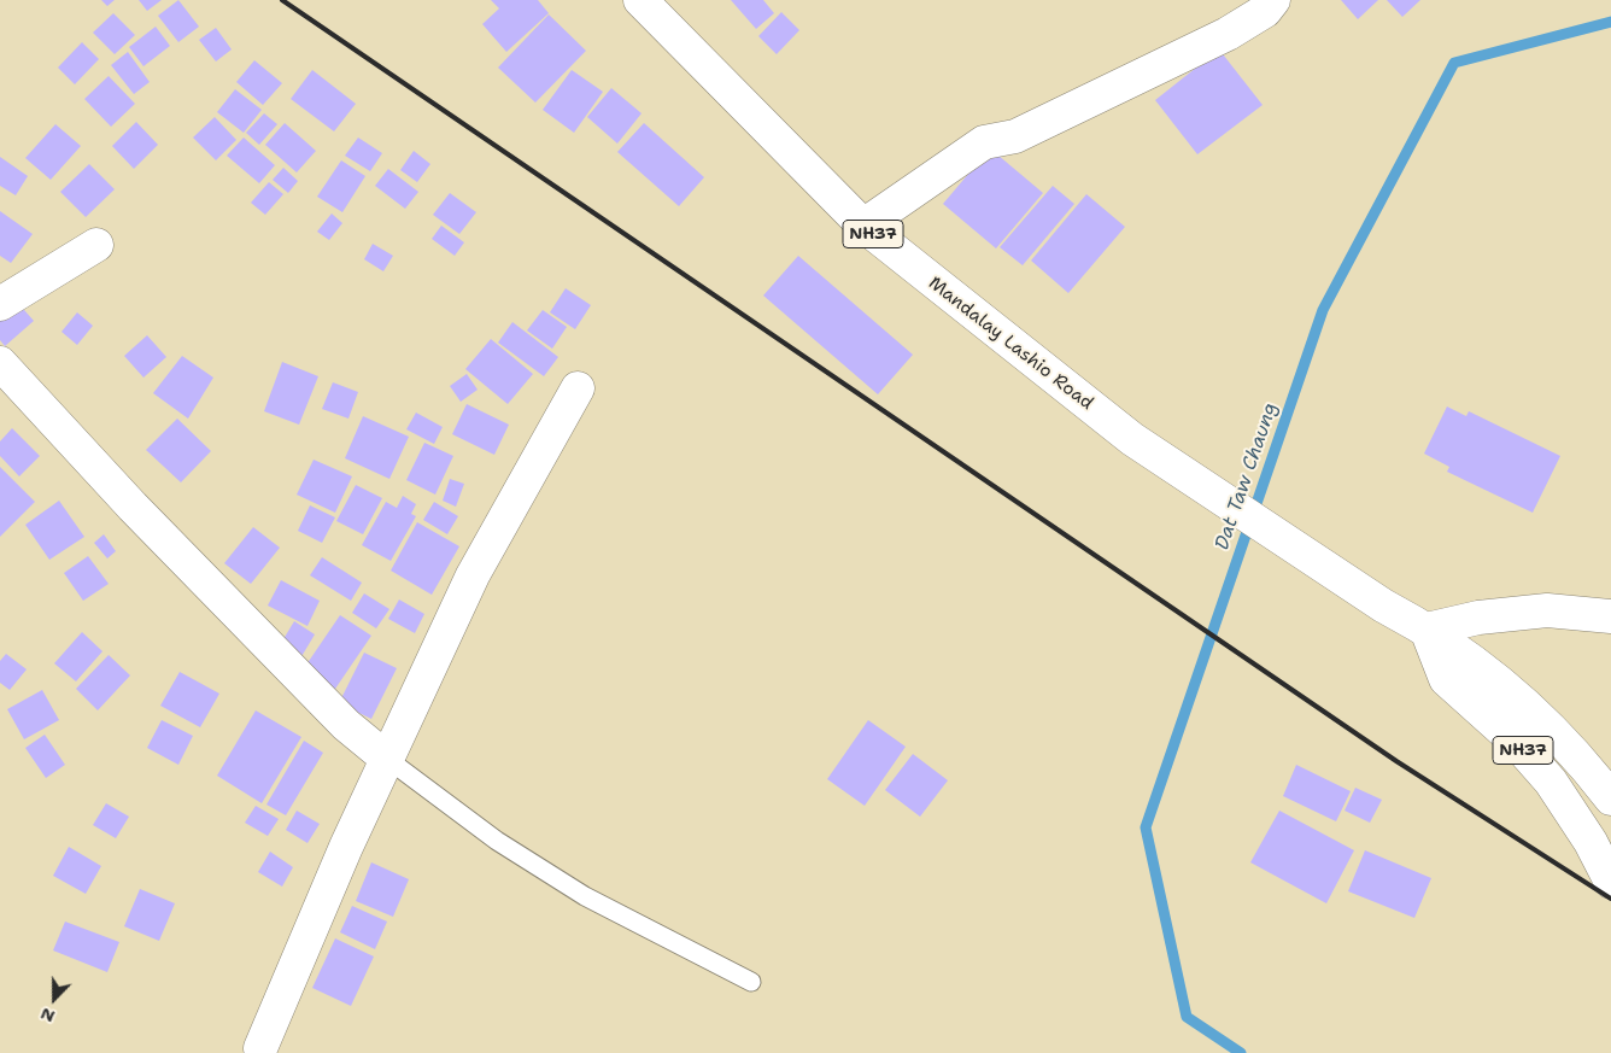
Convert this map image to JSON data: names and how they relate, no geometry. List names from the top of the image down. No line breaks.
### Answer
{"streets":{"main road":["NH37","Mandalay Lashio Road"]},"crossings":[["NH37","Mandalay Lashio Road"]],"water":["Dat Taw Chaung"],"north":"bottom"}
